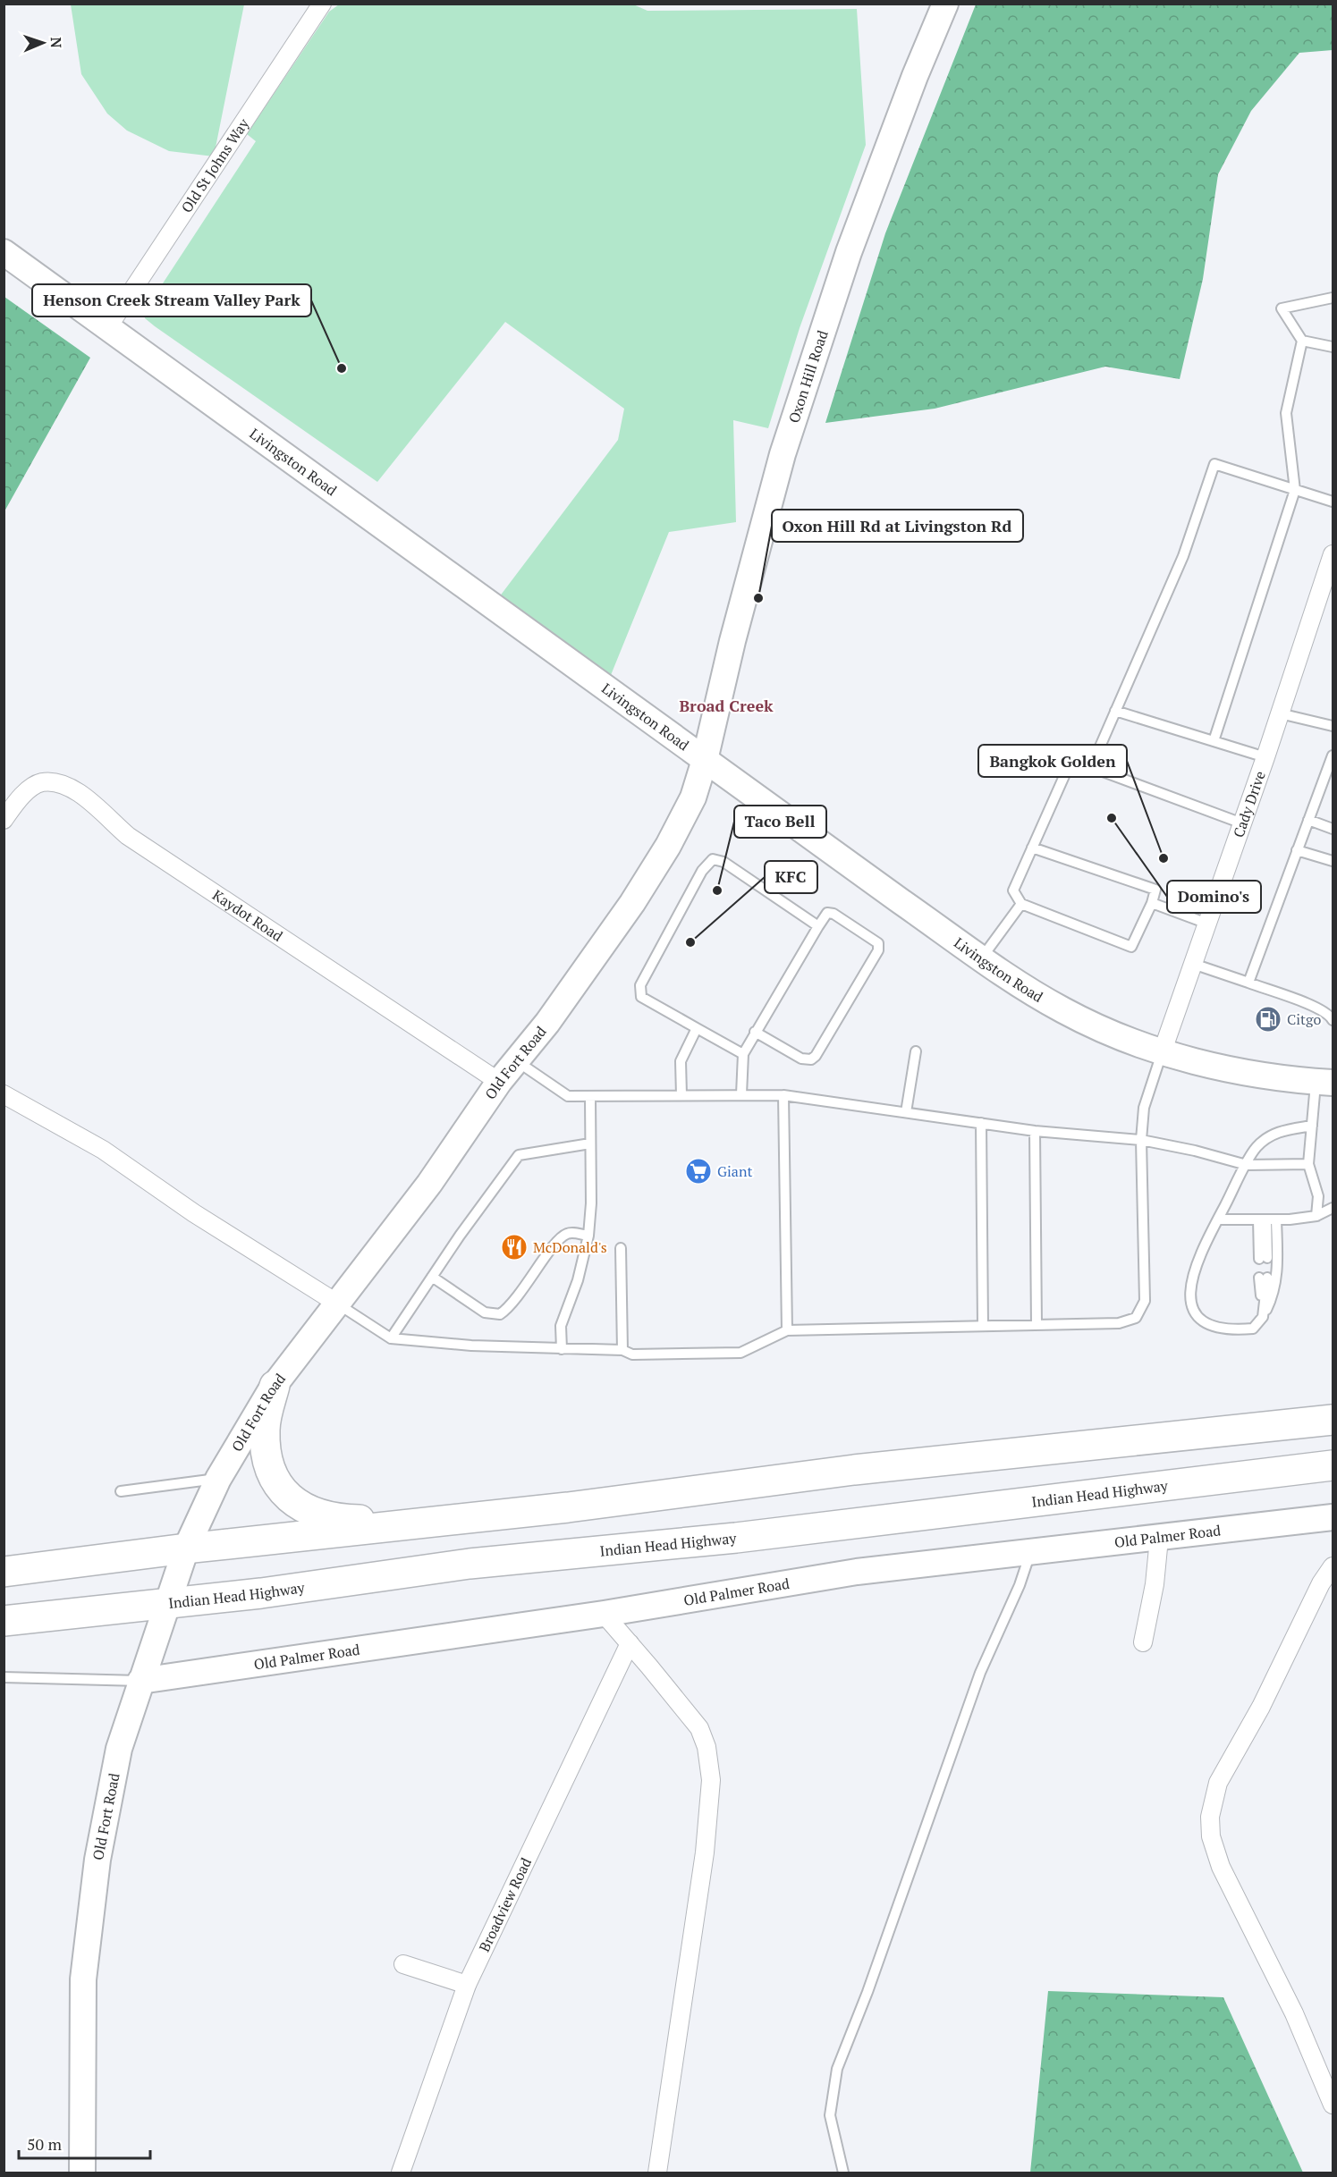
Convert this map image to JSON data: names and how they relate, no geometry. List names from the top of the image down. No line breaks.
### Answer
{"streets":{"highway":["Indian Head Highway"],"main road":["Oxon Hill Road","Livingston Road","Old Fort Road","Old Palmer Road"],"street":["Old St Johns Way","Cady Drive","Kaydot Road","Broadview Road"]},"crossings":[["Old St Johns Way","Livingston Road"],["Oxon Hill Road","Livingston Road"],["Oxon Hill Road","Old Fort Road"],["Livingston Road","Cady Drive"],["Livingston Road","Old Fort Road"],["Kaydot Road","Old Fort Road"],["Old Fort Road","Indian Head Highway"],["Old Fort Road","Old Palmer Road"]],"districts":["Broad Creek"],"places":{"other":["Henson Creek Stream Valley Park","Oxon Hill Rd at Livingston Rd","Domino's","Bangkok Golden","Taco Bell","KFC"],"fuel station":["Citgo"],"supermarket":["Giant"],"restaurant":["McDonald's"]},"scale_bar":"50 m","north":"right"}
